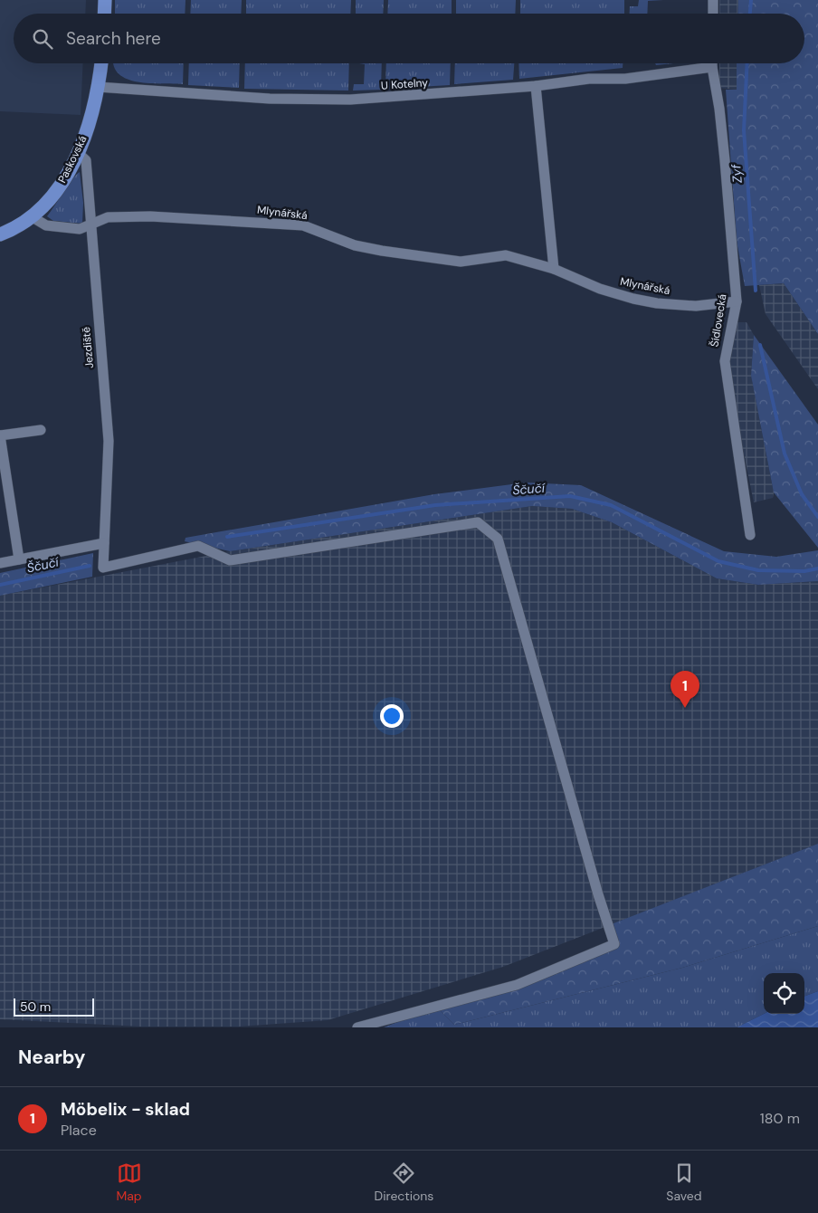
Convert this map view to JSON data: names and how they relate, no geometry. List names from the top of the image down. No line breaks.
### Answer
{"streets":{"main road":["Paskovská"],"street":["U Kotelny","Mlynářská","Šídlovecká","Jezdiště"]},"crossings":[["U Kotelny","Paskovská"],["U Kotelny","Šídlovecká"],["Paskovská","Mlynářská"],["Paskovská","Jezdiště"],["Mlynářská","Šídlovecká"],["Mlynářská","Jezdiště"]],"water":["Zyf","Ščučí"],"scale_bar":"50 m","page":{"search":"Search here","pins":"1","scale":"50 m","heading":"Nearby","list":[{"mark":"1","name":"Möbelix - sklad","note":"Place","value":"180 m"}],"nav":["Map","Directions","Saved"]}}
